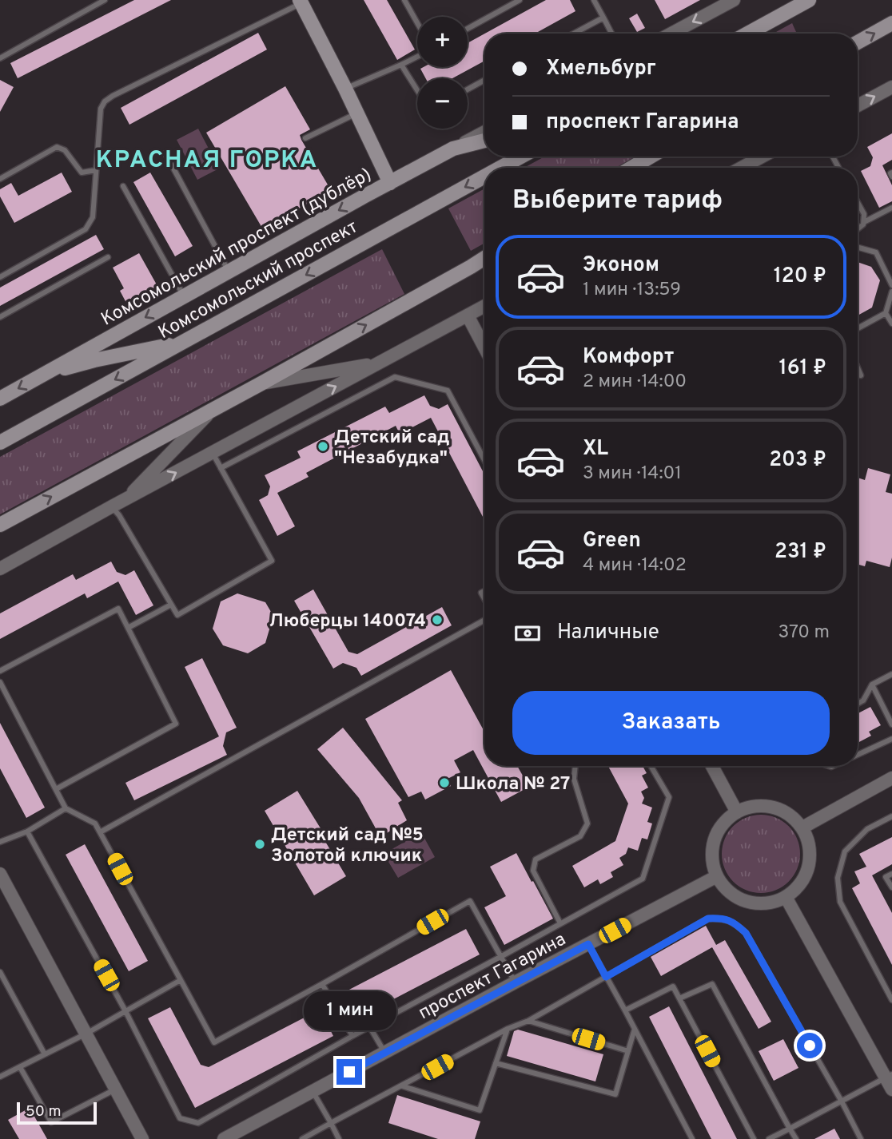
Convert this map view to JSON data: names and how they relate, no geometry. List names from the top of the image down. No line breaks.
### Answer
{"streets":{"main road":["Комсомольский проспект (дублёр)","Комсомольский проспект"],"street":["проспект Гагарина"]},"districts":["КРАСНАЯ ГОРКА"],"places":["Детский сад \"Незабудка\"","Люберцы 140074","Школа № 27","Детский сад №5 Золотой ключик"],"scale_bar":"50 m","page":{"map_buttons":["+","−"],"banner":["Хмельбург","проспект Гагарина"],"heading":"Выберите тариф","list":[{"name":"Эконом","note":"1 мин · 13:59","value":"120 ₽"},{"name":"Комфорт","note":"2 мин · 14:00","value":"161 ₽"},{"name":"XL","note":"3 мин · 14:01","value":"203 ₽"},{"name":"Green","note":"4 мин · 14:02","value":"231 ₽"}],"pay":["Наличные","370 m"],"buttons":"Заказать","bubble":"1 мин","scale":"50 m"}}
